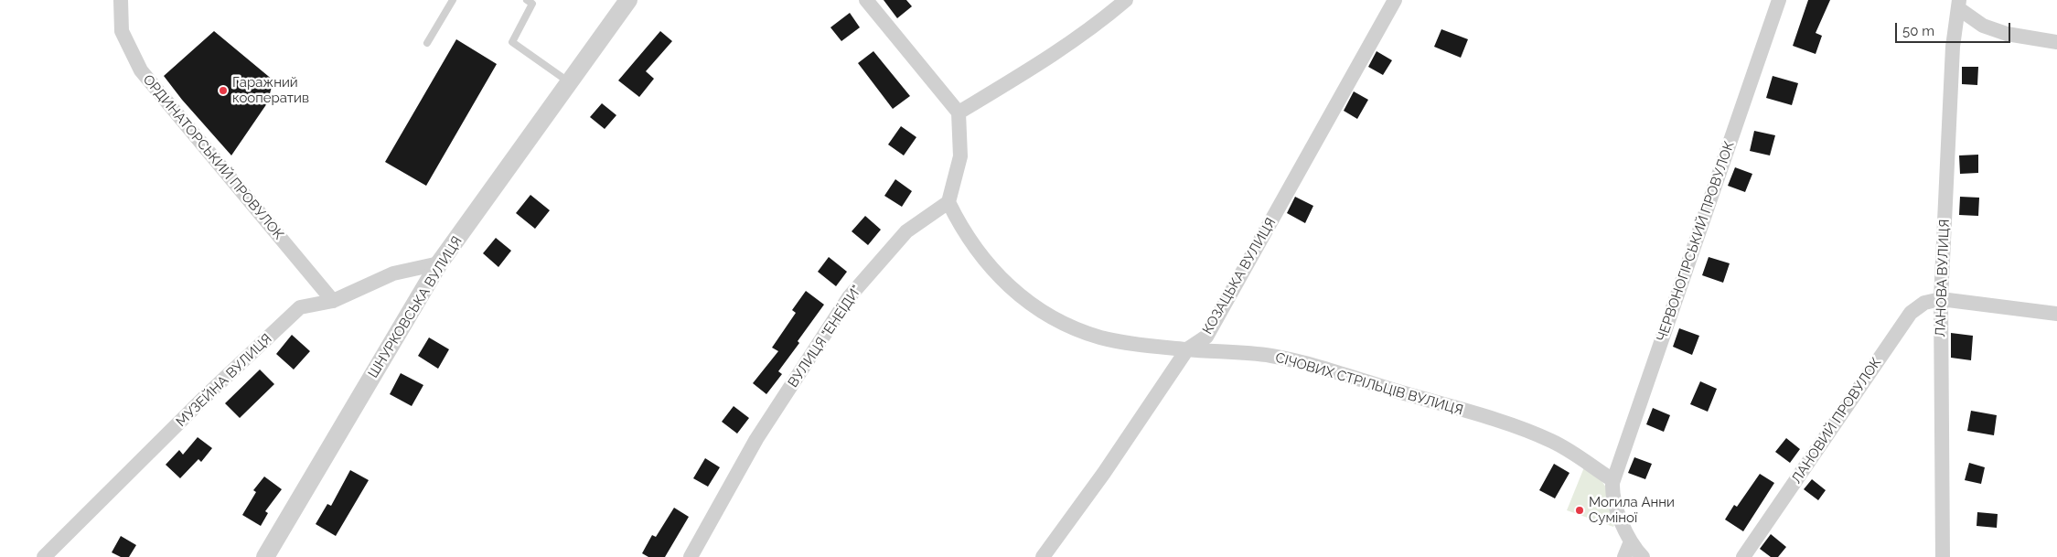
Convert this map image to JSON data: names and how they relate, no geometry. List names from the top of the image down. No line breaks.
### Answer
{"streets":{"street":["ОРДИНАТОРСЬКИЙ ПРОВУЛОК","ЧЕРВОНОГІРСЬКИЙ ПРОВУЛОК","КОЗАЦЬКА ВУЛИЦЯ","ЛАНОВА ВУЛИЦЯ","ШНУРКОВСЬКА ВУЛИЦЯ","ВУЛИЦЯ \"ЕНЕЇДИ\"","МУЗЕЙНА ВУЛИЦЯ","СІЧОВИХ СТРІЛЬЦІВ ВУЛИЦЯ","ЛАНОВИЙ ПРОВУЛОК"]},"crossings":[["ОРДИНАТОРСЬКИЙ ПРОВУЛОК","МУЗЕЙНА ВУЛИЦЯ"],["ЧЕРВОНОГІРСЬКИЙ ПРОВУЛОК","СІЧОВИХ СТРІЛЬЦІВ ВУЛИЦЯ"],["КОЗАЦЬКА ВУЛИЦЯ","СІЧОВИХ СТРІЛЬЦІВ ВУЛИЦЯ"],["ЛАНОВА ВУЛИЦЯ","ЛАНОВИЙ ПРОВУЛОК"],["ШНУРКОВСЬКА ВУЛИЦЯ","МУЗЕЙНА ВУЛИЦЯ"],["ВУЛИЦЯ \"ЕНЕЇДИ\"","СІЧОВИХ СТРІЛЬЦІВ ВУЛИЦЯ"]],"places":["Гаражний кооператив","Могила Анни Суміної"],"scale_bar":"50 m"}
